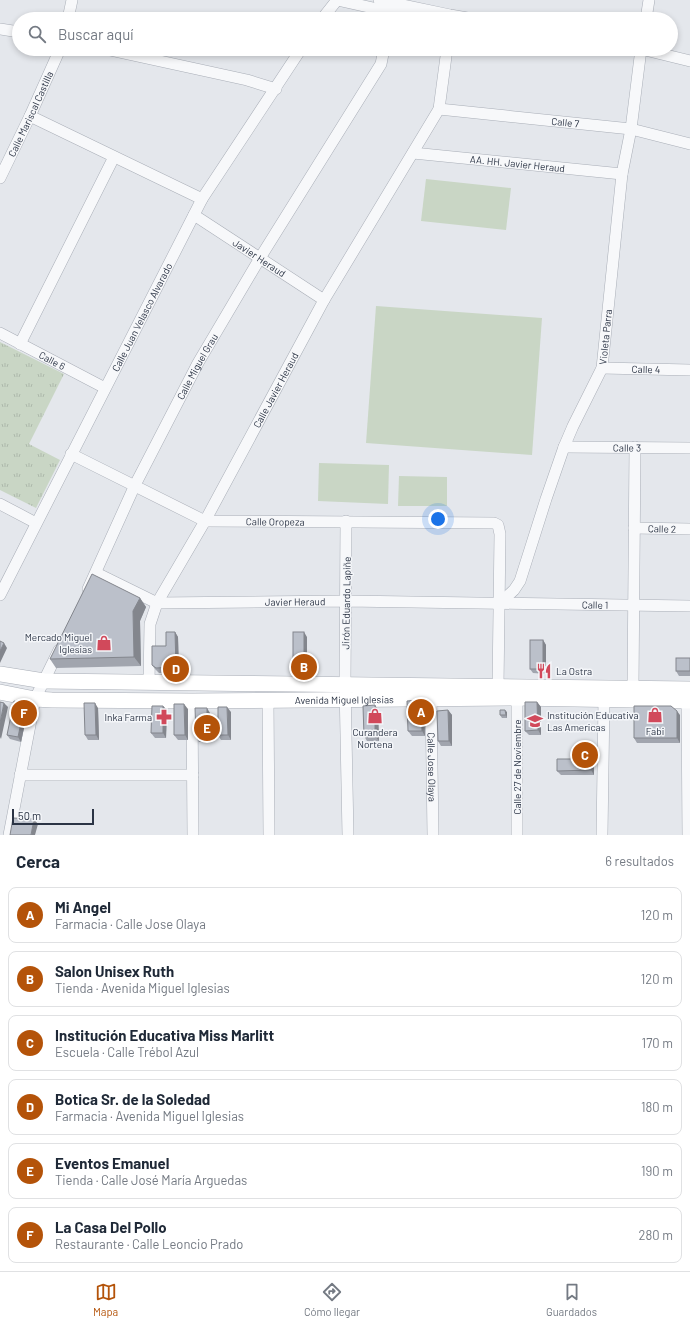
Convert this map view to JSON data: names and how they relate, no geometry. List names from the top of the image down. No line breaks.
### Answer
{"streets":{"main road":["Avenida Miguel Iglesias"],"street":["Calle Mariscal Castilla","Calle 7","AA. HH. Javier Heraud","Javier Heraud","Calle Juan Velasco Alvarado","Violeta Parra","Calle 6","Calle Miguel Grau","Calle 4","Calle Javier Heraud","Calle 3","Calle Oropeza","Calle 2","Jirón Eduardo Lapiñe","Calle 1","Calle Jose Olaya","Calle 27 de Noviembre"]},"crossings":[["Calle 7","Violeta Parra"],["Calle 7","Calle Javier Heraud"],["AA. HH. Javier Heraud","Violeta Parra"],["AA. HH. Javier Heraud","Calle Javier Heraud"],["Javier Heraud","Calle Juan Velasco Alvarado"],["Javier Heraud","Violeta Parra"],["Javier Heraud","Calle Miguel Grau"],["Javier Heraud","Calle Javier Heraud"],["Javier Heraud","Calle Oropeza"],["Javier Heraud","Jirón Eduardo Lapiñe"],["Javier Heraud","Calle 1"],["Calle Juan Velasco Alvarado","Calle 6"],["Calle Juan Velasco Alvarado","Calle Oropeza"],["Violeta Parra","Calle 4"],["Violeta Parra","Calle 3"],["Violeta Parra","Calle Oropeza"],["Violeta Parra","Calle 1"],["Calle Miguel Grau","Calle Oropeza"],["Calle Javier Heraud","Calle Oropeza"],["Calle Javier Heraud","Avenida Miguel Iglesias"],["Calle Oropeza","Jirón Eduardo Lapiñe"],["Calle Oropeza","Calle 1"],["Jirón Eduardo Lapiñe","Avenida Miguel Iglesias"],["Avenida Miguel Iglesias","Calle Jose Olaya"],["Avenida Miguel Iglesias","Calle 27 de Noviembre"]],"places":{"shop":["Mercado Miguel Iglesias","Fabi","Curandera Nortena"],"restaurant":["La Ostra"],"pharmacy":["Inka Farma"],"school or university":["Institución Educativa Las Americas"]},"scale_bar":"50 m","page":{"search":"Buscar aquí","pins":["B","D","A","F","E","C"],"scale":"50 m","heading":["Cerca","6 resultados"],"list":[{"mark":"A","name":"Mi Angel","note":"Farmacia · Calle Jose Olaya","value":"120 m"},{"mark":"B","name":"Salon Unisex Ruth","note":"Tienda · Avenida Miguel Iglesias","value":"120 m"},{"mark":"C","name":"Institución Educativa Miss Marlitt","note":"Escuela · Calle Trébol Azul","value":"170 m"},{"mark":"D","name":"Botica Sr. de la Soledad","note":"Farmacia · Avenida Miguel Iglesias","value":"180 m"},{"mark":"E","name":"Eventos Emanuel","note":"Tienda · Calle José María Arguedas","value":"190 m"},{"mark":"F","name":"La Casa Del Pollo","note":"Restaurante · Calle Leoncio Prado","value":"280 m"}],"nav":["Mapa","Cómo llegar","Guardados"]}}
